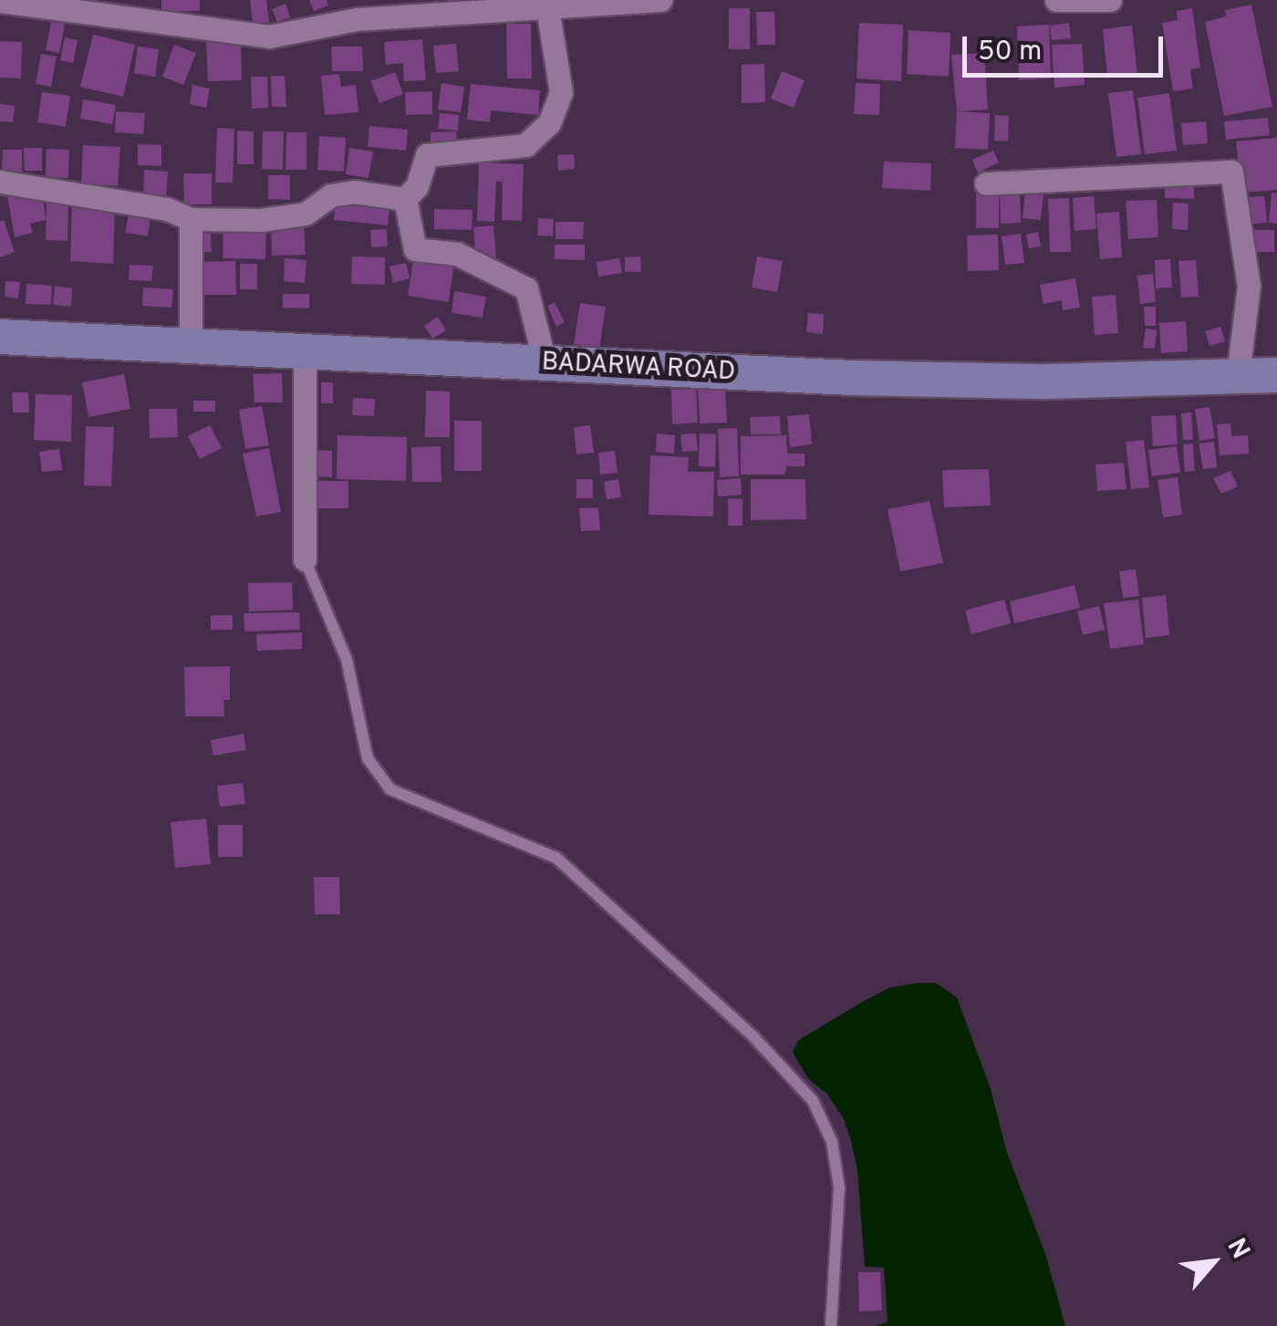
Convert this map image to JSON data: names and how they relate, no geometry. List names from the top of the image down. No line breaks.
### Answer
{"streets":{"main road":["BADARWA ROAD"]},"scale_bar":"50 m","north":"top right"}
